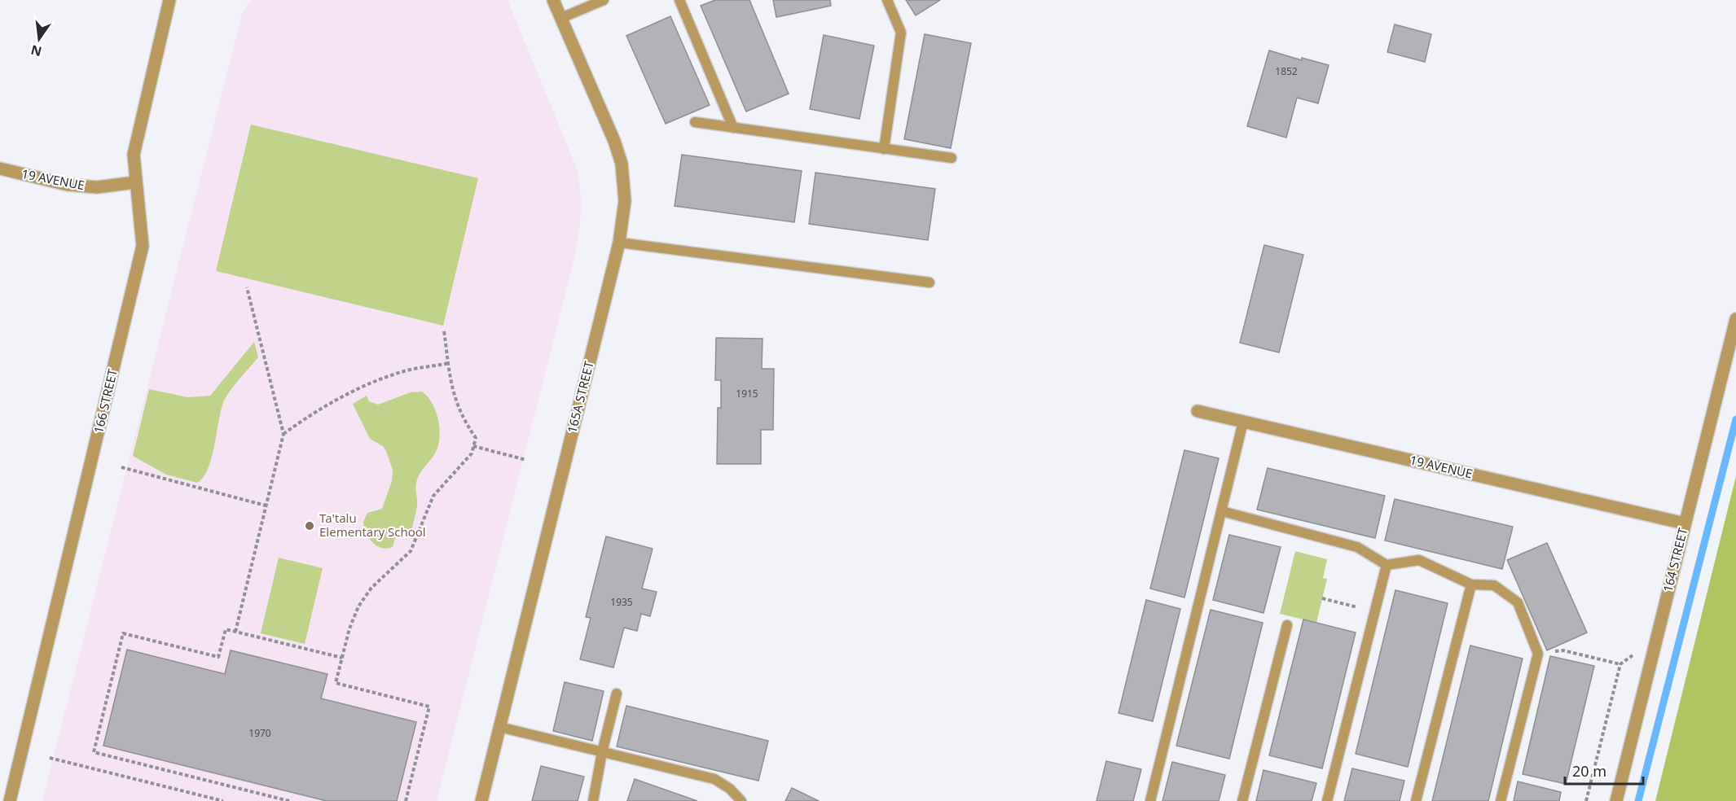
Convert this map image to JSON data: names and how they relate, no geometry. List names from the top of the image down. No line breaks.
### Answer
{"streets":{"street":["19 AVENUE","165A STREET","166 STREET","164 STREET"]},"crossings":[["19 AVENUE","166 STREET"],["19 AVENUE","164 STREET"]],"places":["Ta'talu Elementary School"],"house_numbers":["1852","1915","1935","1970"],"scale_bar":"20 m","north":"bottom"}
